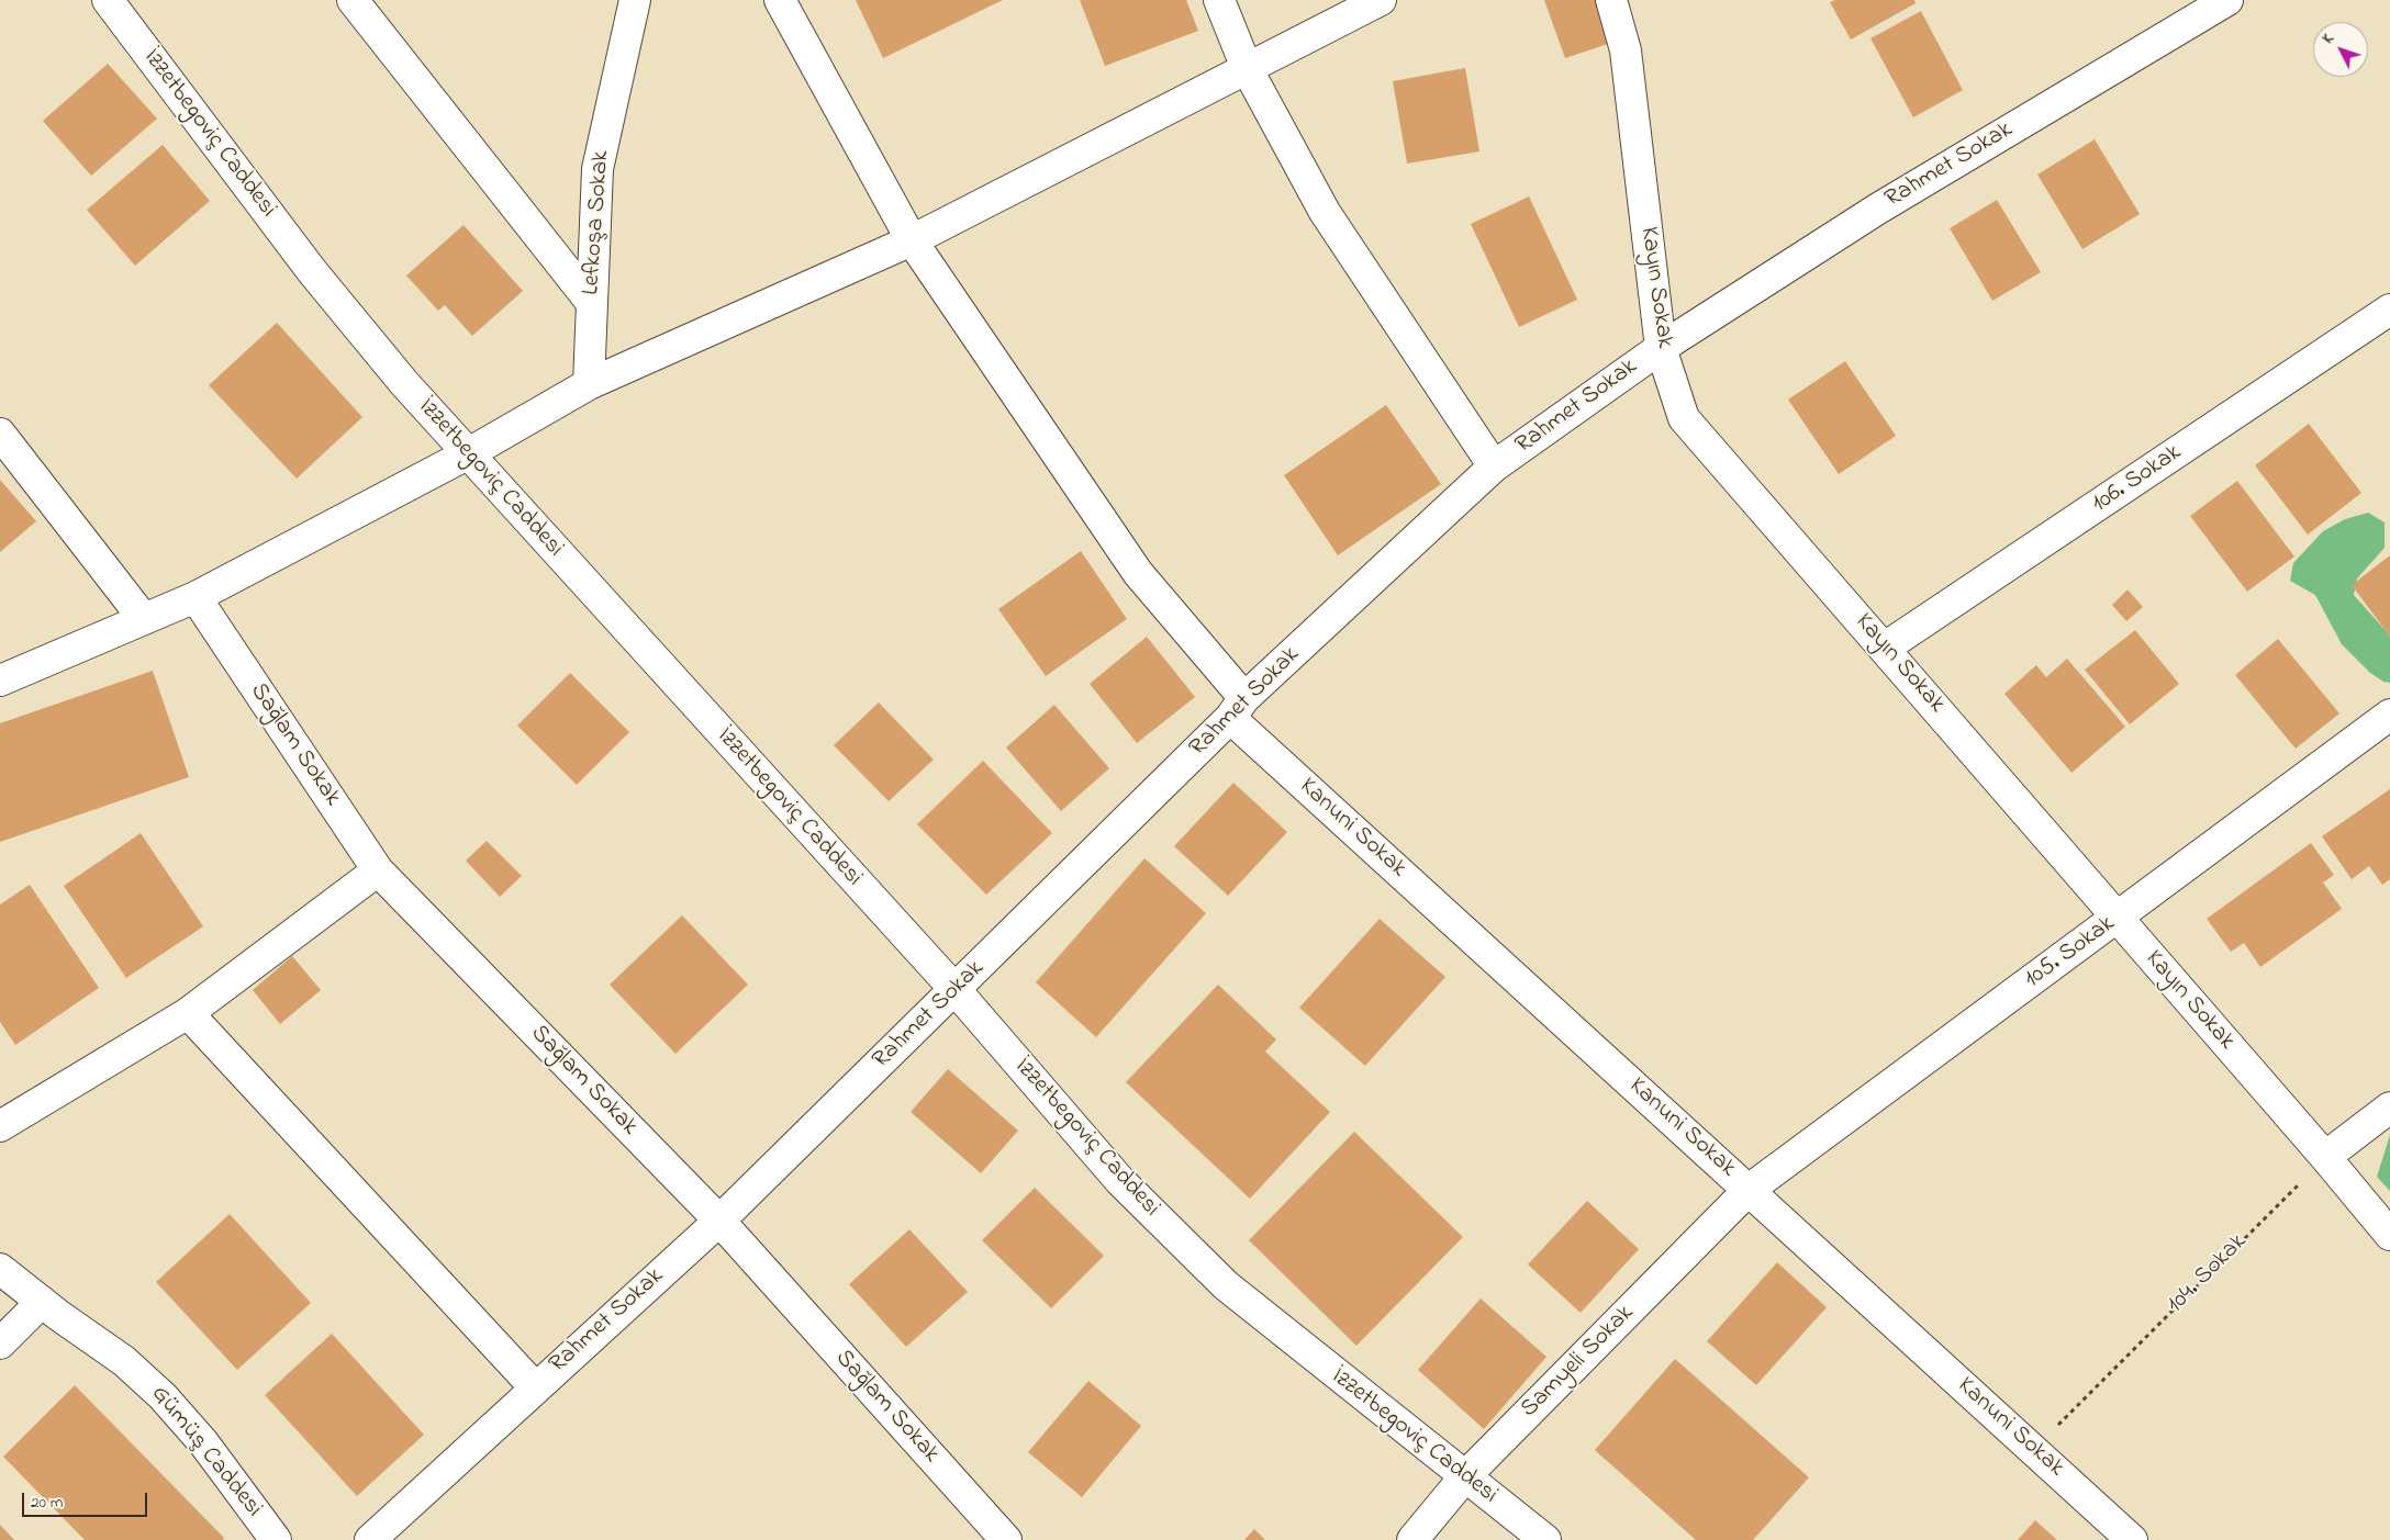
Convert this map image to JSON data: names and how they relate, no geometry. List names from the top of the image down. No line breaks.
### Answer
{"streets":{"street":["İzzetbegoviç Caddesi","Rahmet Sokak","Lefkoşa Sokak","Kayın Sokak","106. Sokak","Sağlam Sokak","Kanuni Sokak","105. Sokak","Samyeli Sokak","Gümüş Caddesi"],"path":["104. Sokak"]},"crossings":[["İzzetbegoviç Caddesi","Rahmet Sokak"],["İzzetbegoviç Caddesi","Samyeli Sokak"],["Rahmet Sokak","Kayın Sokak"],["Rahmet Sokak","Sağlam Sokak"],["Rahmet Sokak","Kanuni Sokak"],["Kayın Sokak","106. Sokak"],["Kayın Sokak","105. Sokak"],["Kayın Sokak","104. Sokak"],["Kanuni Sokak","105. Sokak"],["Kanuni Sokak","104. Sokak"],["Kanuni Sokak","Samyeli Sokak"],["105. Sokak","Samyeli Sokak"]],"scale_bar":"20 m","north":"top left"}
